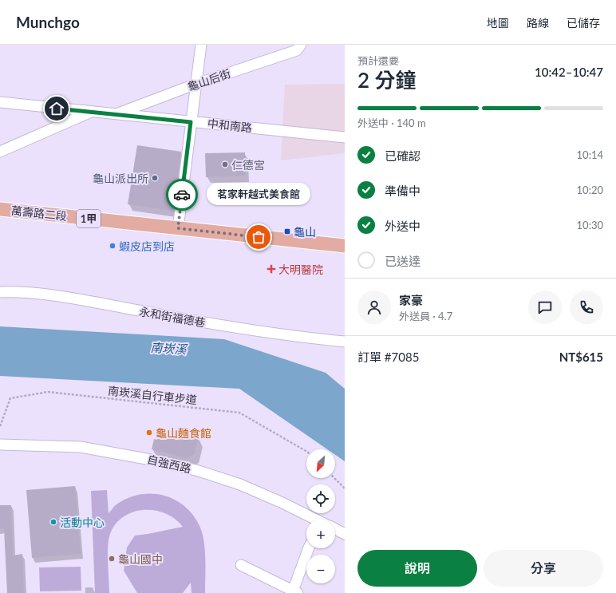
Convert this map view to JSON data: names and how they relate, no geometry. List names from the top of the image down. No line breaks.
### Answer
{"streets":{"main road":["萬壽路二段","1甲"],"street":["龜山后街","中和南路","永和街福德巷","自強西路"],"path":["南崁溪自行車步道"]},"crossings":[["龜山后街","中和南路"]],"water":["南崁溪"],"places":{"other":["仁德宮","龜山派出所","茗家軒越式美食館","蝦皮店到店","龜山麵食館","活動中心","龜山國中"],"transit":["龜山"],"health":["大明醫院"]},"north":"bottom left","page":{"header":"Munchgo","nav":["地圖","路線","已儲存"],"heading":["2 分鐘","預計還要","10:42–10:47"],"panel":["家豪","外送員 · 4.7","訂單 #7085","NT$615"],"bar":"外送中 · 140 m","list":[["已確認","10:14"],["準備中","10:20"],["外送中","10:30"],"已送達"],"bubble":"茗家軒越式美食館","map_buttons":["+","−"],"buttons":["說明","分享"]}}
